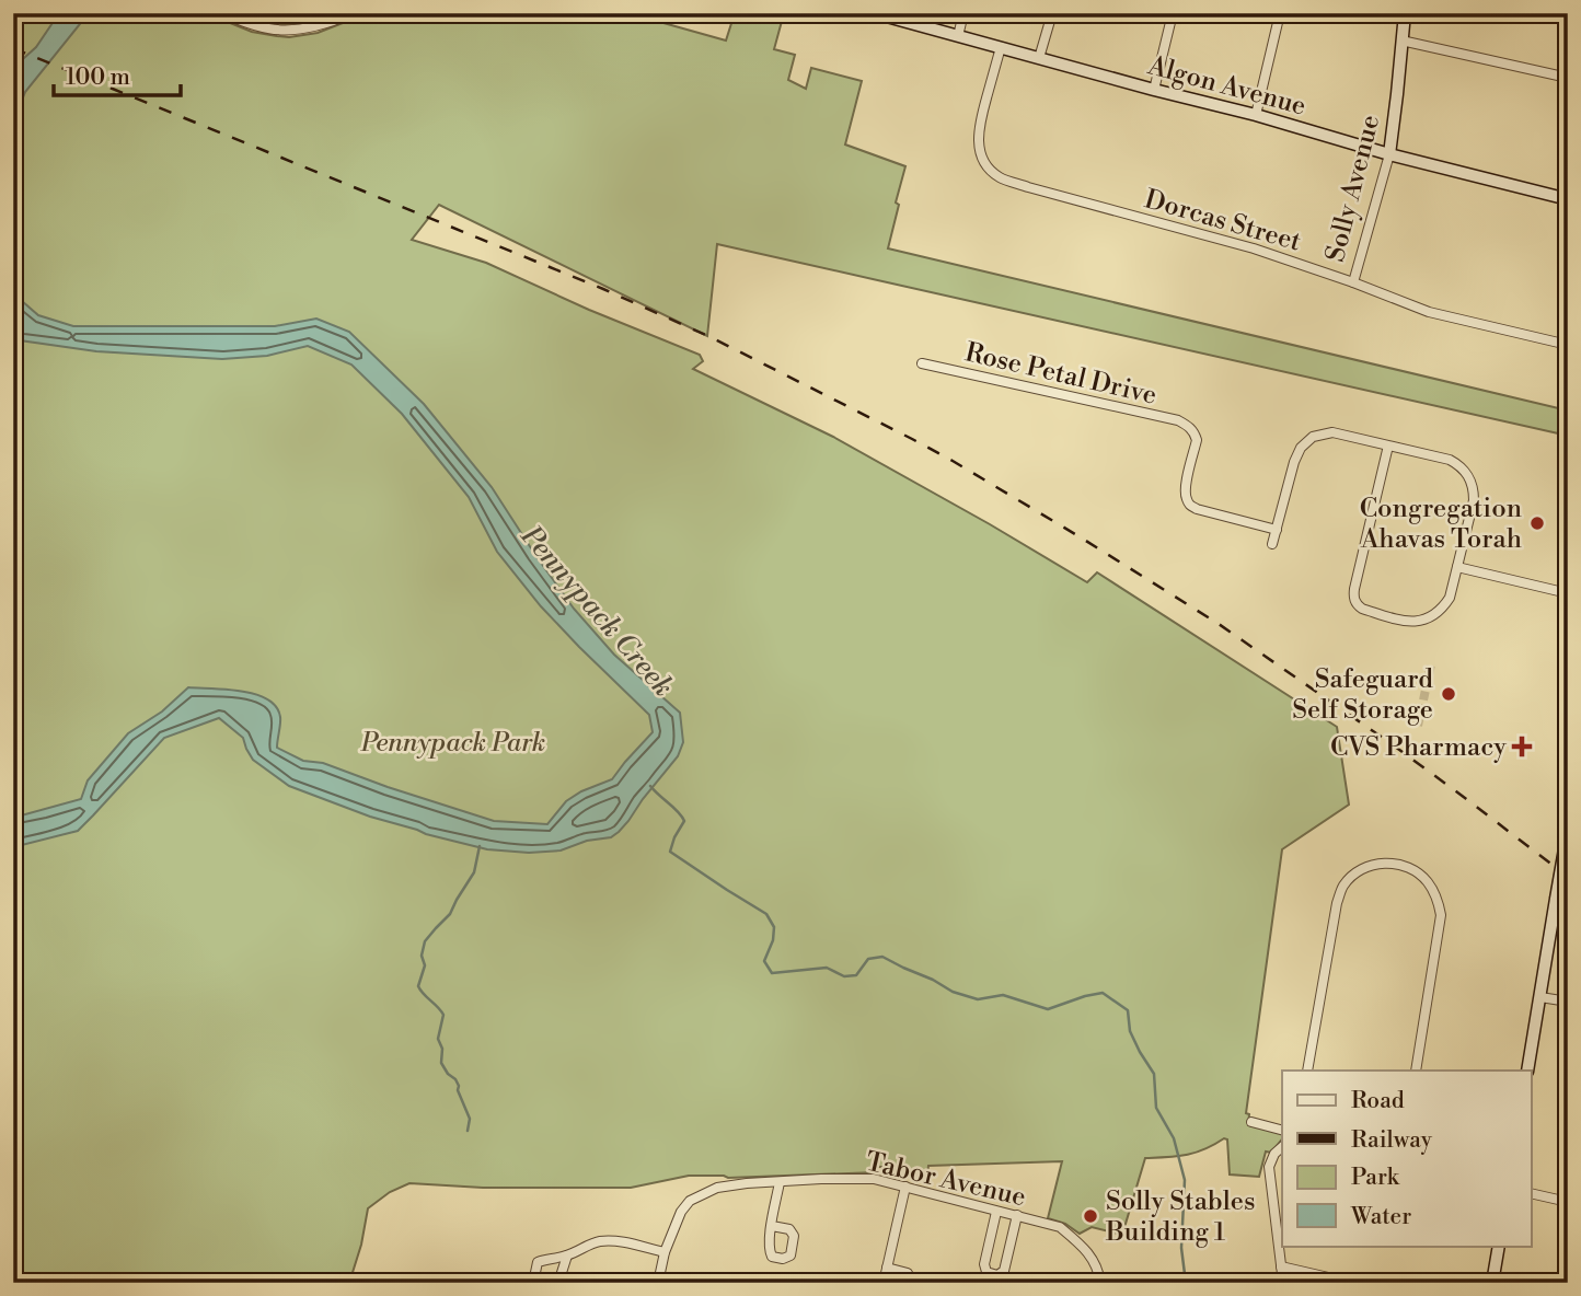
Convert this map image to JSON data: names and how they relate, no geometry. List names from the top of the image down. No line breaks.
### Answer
{"streets":{"street":["Algon Avenue","Solly Avenue","Dorcas Street","Rose Petal Drive","Tabor Avenue"]},"crossings":[["Algon Avenue","Solly Avenue"],["Algon Avenue","Dorcas Street"],["Solly Avenue","Dorcas Street"]],"water":["Pennypack Creek"],"parks":["Pennypack Park"],"places":{"other":["Congregation Ahavas Torah","Safeguard Self Storage","Solly Stables Building 1"],"health":["CVS Pharmacy"]},"legend":["Road","Railway","Park","Water"],"scale_bar":"100 m"}
